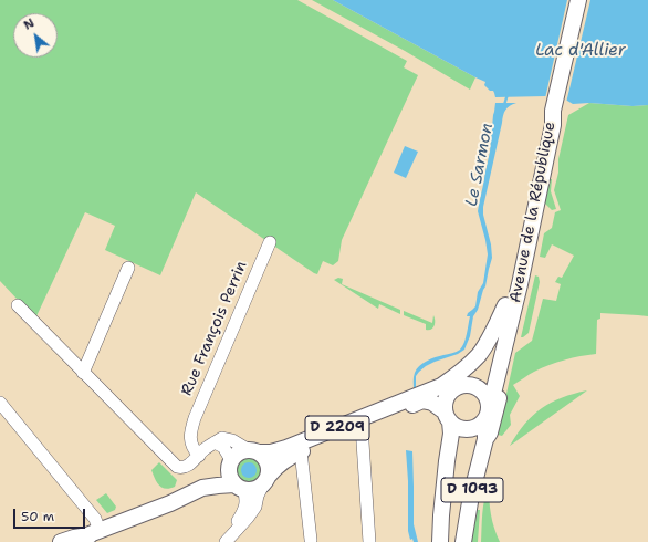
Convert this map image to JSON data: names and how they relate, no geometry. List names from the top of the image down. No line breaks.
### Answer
{"streets":{"main road":["Avenue de la République","D 2209","D 1093"],"street":["Rue François Perrin"]},"crossings":[["Avenue de la République","D 2209"],["Avenue de la République","D 1093"],["D 2209","D 1093"]],"water":["Lac d'Allier","Le Sarmon"],"scale_bar":"50 m","north":"top left"}
